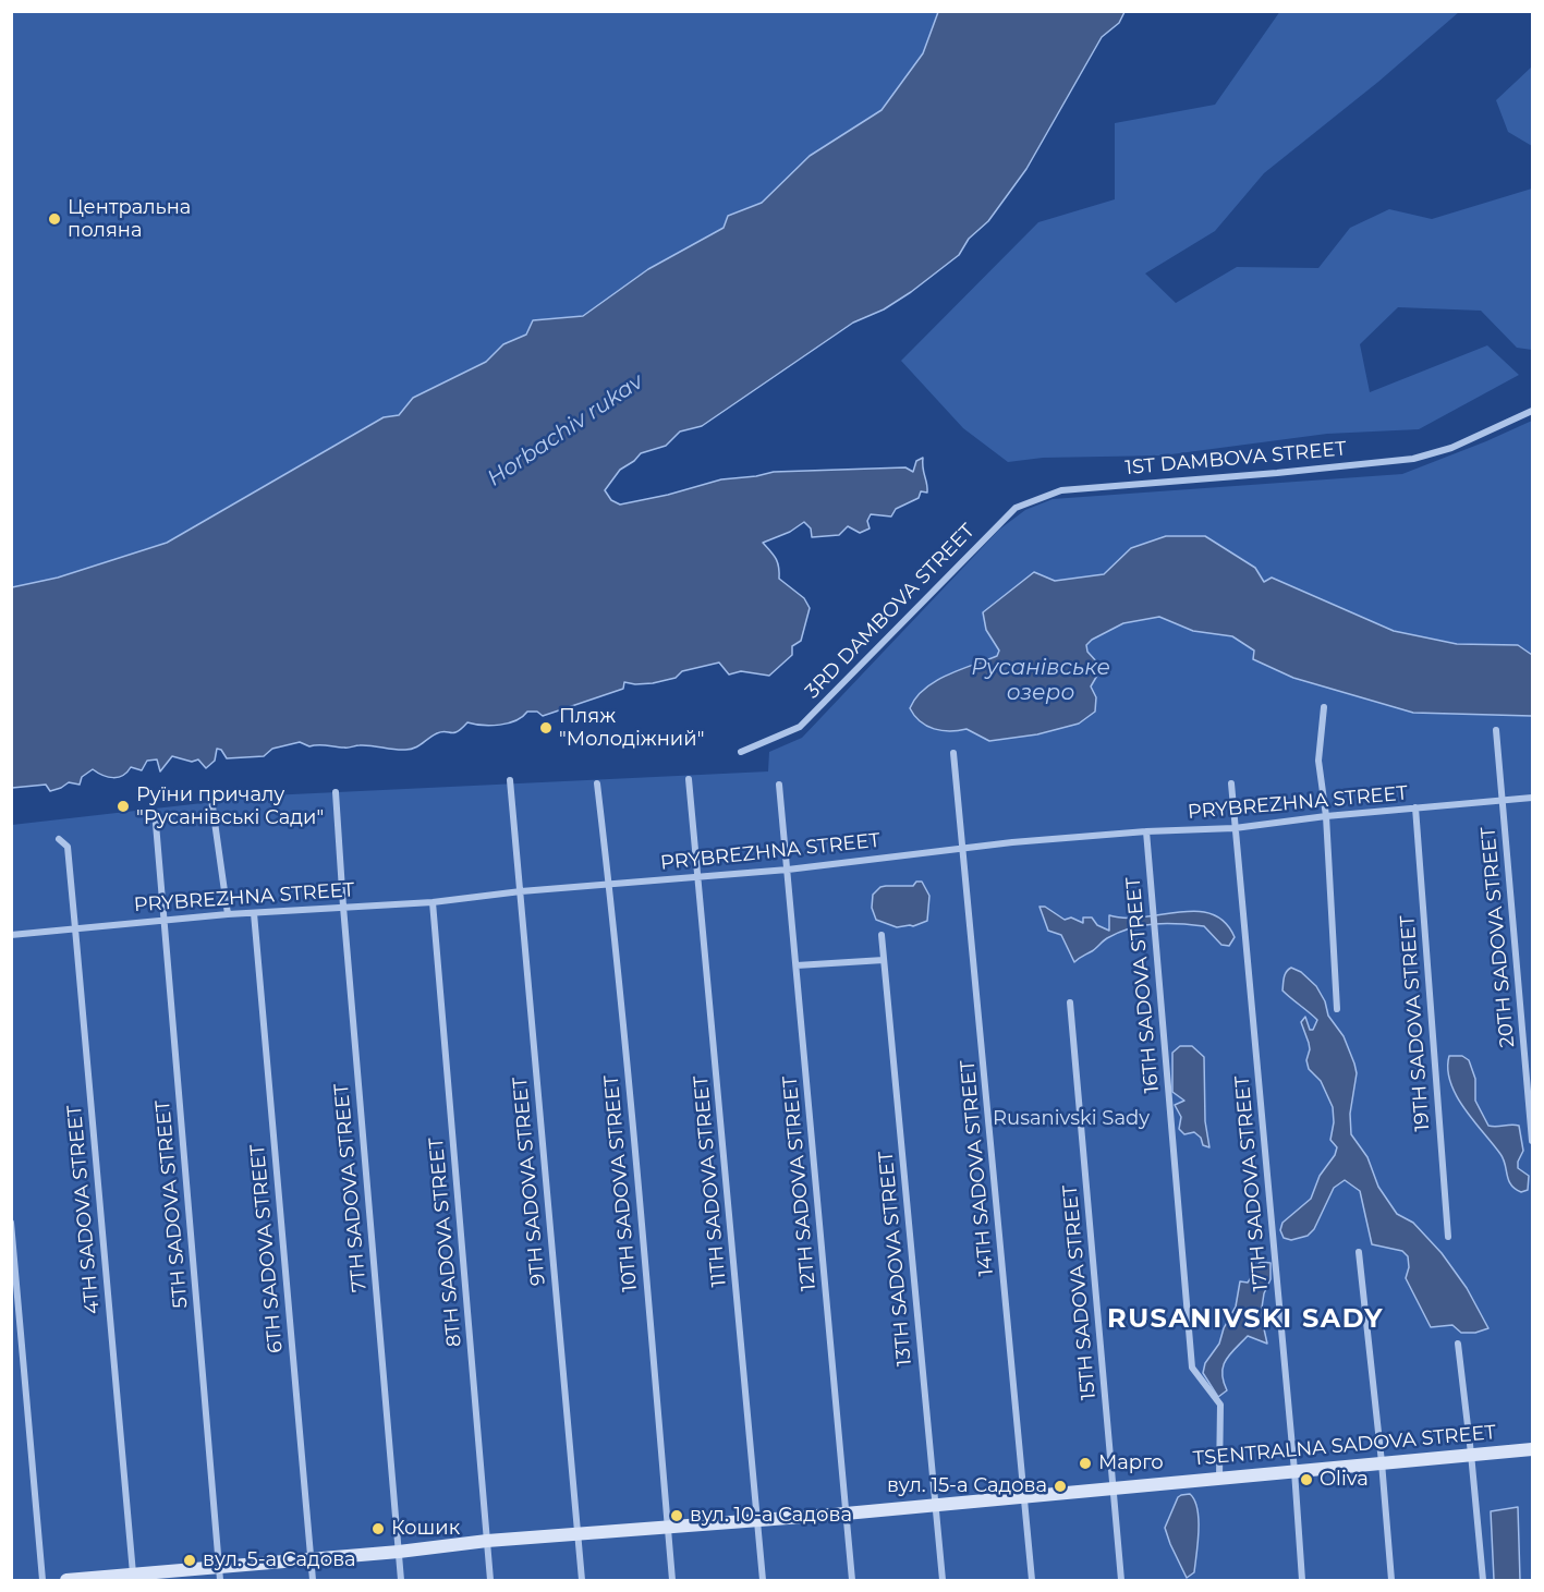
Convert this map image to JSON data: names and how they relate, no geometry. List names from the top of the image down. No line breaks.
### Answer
{"streets":{"main road":["TSENTRALNA SADOVA STREET"],"street":["1ST DAMBOVA STREET","3RD DAMBOVA STREET","PRYBREZHNA STREET","20TH SADOVA STREET","16TH SADOVA STREET","19TH SADOVA STREET","14TH SADOVA STREET","9TH SADOVA STREET","11TH SADOVA STREET","10TH SADOVA STREET","12TH SADOVA STREET","17TH SADOVA STREET","7TH SADOVA STREET","5TH SADOVA STREET","4TH SADOVA STREET","8TH SADOVA STREET","6TH SADOVA STREET","13TH SADOVA STREET","15TH SADOVA STREET"]},"crossings":[["1ST DAMBOVA STREET","3RD DAMBOVA STREET"],["PRYBREZHNA STREET","20TH SADOVA STREET"],["PRYBREZHNA STREET","16TH SADOVA STREET"],["PRYBREZHNA STREET","19TH SADOVA STREET"],["PRYBREZHNA STREET","14TH SADOVA STREET"],["PRYBREZHNA STREET","9TH SADOVA STREET"],["PRYBREZHNA STREET","11TH SADOVA STREET"],["PRYBREZHNA STREET","10TH SADOVA STREET"],["PRYBREZHNA STREET","12TH SADOVA STREET"],["PRYBREZHNA STREET","17TH SADOVA STREET"],["PRYBREZHNA STREET","7TH SADOVA STREET"],["PRYBREZHNA STREET","5TH SADOVA STREET"],["PRYBREZHNA STREET","4TH SADOVA STREET"],["PRYBREZHNA STREET","8TH SADOVA STREET"],["PRYBREZHNA STREET","6TH SADOVA STREET"],["16TH SADOVA STREET","TSENTRALNA SADOVA STREET"],["14TH SADOVA STREET","TSENTRALNA SADOVA STREET"],["9TH SADOVA STREET","TSENTRALNA SADOVA STREET"],["11TH SADOVA STREET","TSENTRALNA SADOVA STREET"],["10TH SADOVA STREET","TSENTRALNA SADOVA STREET"],["12TH SADOVA STREET","TSENTRALNA SADOVA STREET"],["17TH SADOVA STREET","TSENTRALNA SADOVA STREET"],["7TH SADOVA STREET","TSENTRALNA SADOVA STREET"],["5TH SADOVA STREET","TSENTRALNA SADOVA STREET"],["4TH SADOVA STREET","TSENTRALNA SADOVA STREET"],["8TH SADOVA STREET","TSENTRALNA SADOVA STREET"],["6TH SADOVA STREET","TSENTRALNA SADOVA STREET"],["13TH SADOVA STREET","TSENTRALNA SADOVA STREET"],["15TH SADOVA STREET","TSENTRALNA SADOVA STREET"]],"districts":["RUSANIVSKI SADY"],"water":["Horbachiv rukav","Русанівське озеро"],"parks":["Rusanivski Sady"],"places":["Центральна поляна","Пляж \"Молодіжний\"","Руїни причалу \"Русанівські Сади\"","Марго","Oliva","вул. 15-а Садова","вул. 10-а Садова","Кошик","вул. 5-а Садова"]}
